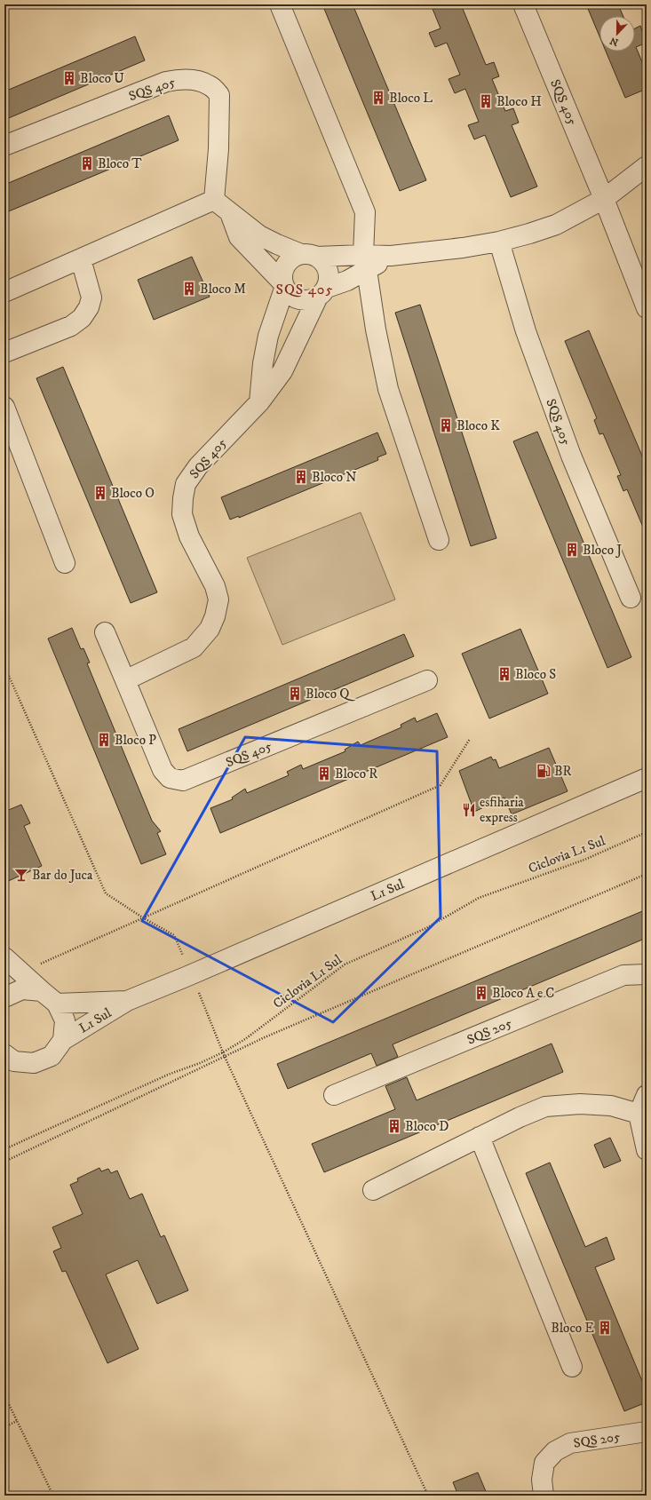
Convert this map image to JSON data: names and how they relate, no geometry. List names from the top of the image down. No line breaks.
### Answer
{"streets":{"street":["SQS 405","L1 Sul","SQS 205"],"path":["Ciclovia L1 Sul"]},"districts":["SQS 405"],"places":{"building":["Bloco U","Bloco L","Bloco H","Bloco T","Bloco M","Bloco K","Bloco N","Bloco O","Bloco J","Bloco S","Bloco Q","Bloco P","Bloco R","Bloco A e C","Bloco D","Bloco E"],"fuel station":["BR"],"restaurant":["esfiharia express"],"bar":["Bar do Juca"]},"north":"bottom"}
